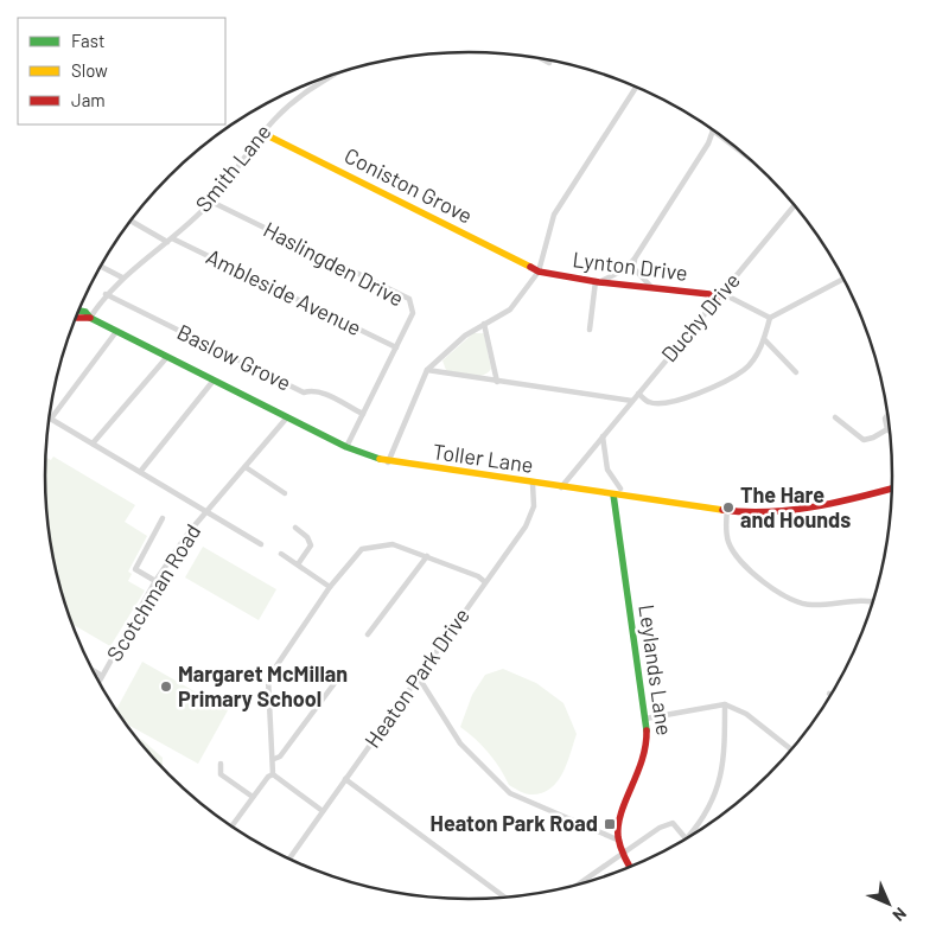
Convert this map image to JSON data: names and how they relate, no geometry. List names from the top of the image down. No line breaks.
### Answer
{"streets":{"main road":["Coniston Grove","Lynton Drive","Toller Lane","Leylands Lane"],"street":["Smith Lane","Haslingden Drive","Ambleside Avenue","Duchy Drive","Baslow Grove","Scotchman Road","Heaton Park Drive"]},"crossings":[["Smith Lane","Coniston Grove"],["Smith Lane","Haslingden Drive"],["Smith Lane","Ambleside Avenue"],["Smith Lane","Baslow Grove"],["Smith Lane","Toller Lane"],["Coniston Grove","Lynton Drive"],["Haslingden Drive","Ambleside Avenue"],["Haslingden Drive","Baslow Grove"],["Haslingden Drive","Toller Lane"],["Lynton Drive","Duchy Drive"],["Duchy Drive","Toller Lane"],["Toller Lane","Scotchman Road"],["Toller Lane","Leylands Lane"],["Toller Lane","Heaton Park Drive"]],"places":{"other":["The Hare and Hounds","Margaret McMillan Primary School"],"transit":["Heaton Park Road"]},"legend":["Fast","Slow","Jam"],"north":"bottom right"}
